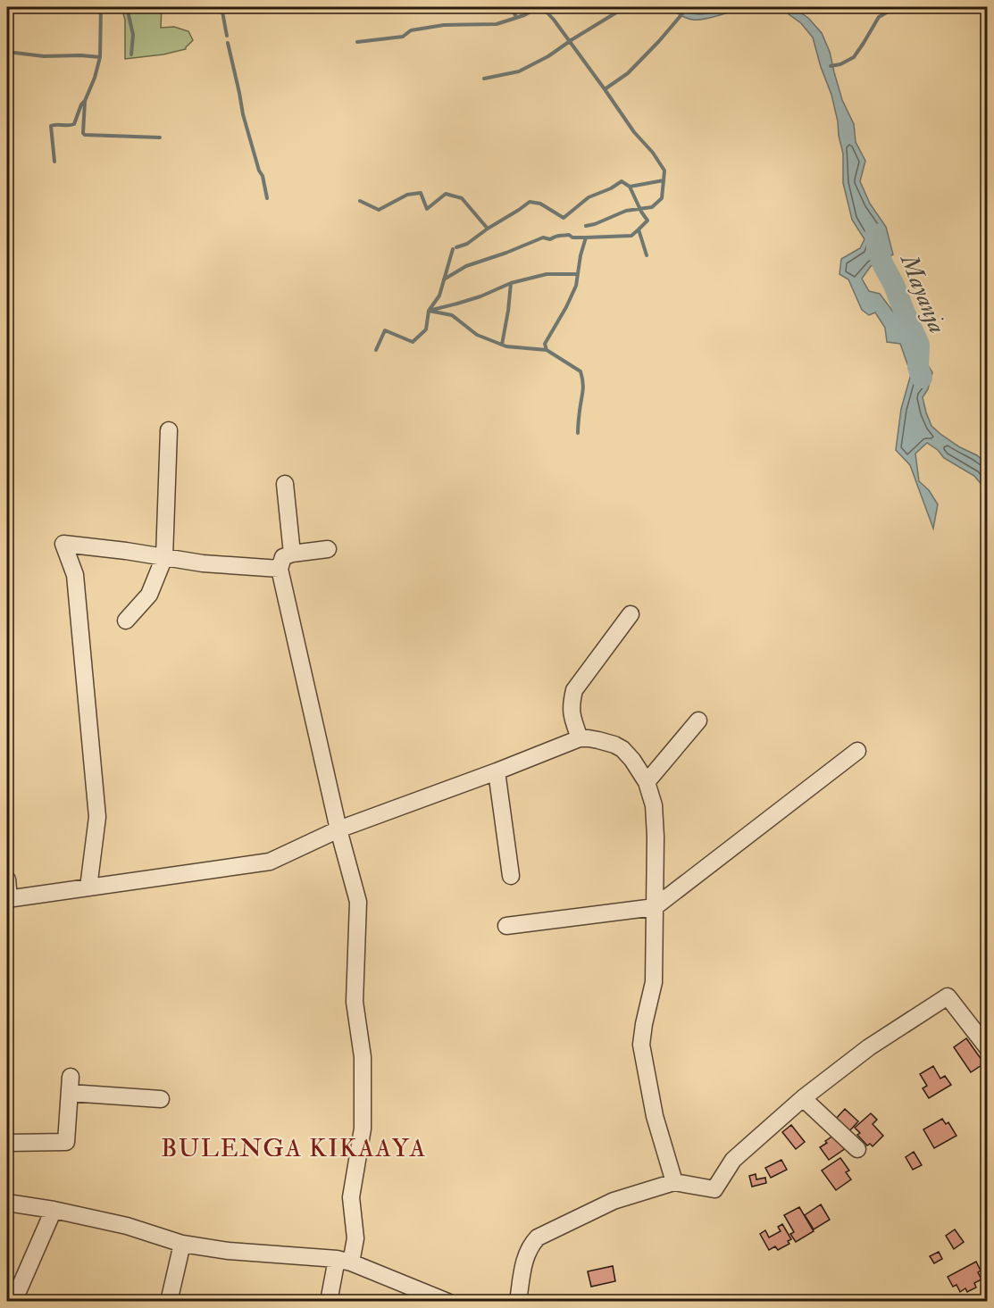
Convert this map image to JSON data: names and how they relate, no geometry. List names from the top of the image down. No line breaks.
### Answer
{"districts":["BULENGA KIKAAYA"],"water":["Mayanja"]}
